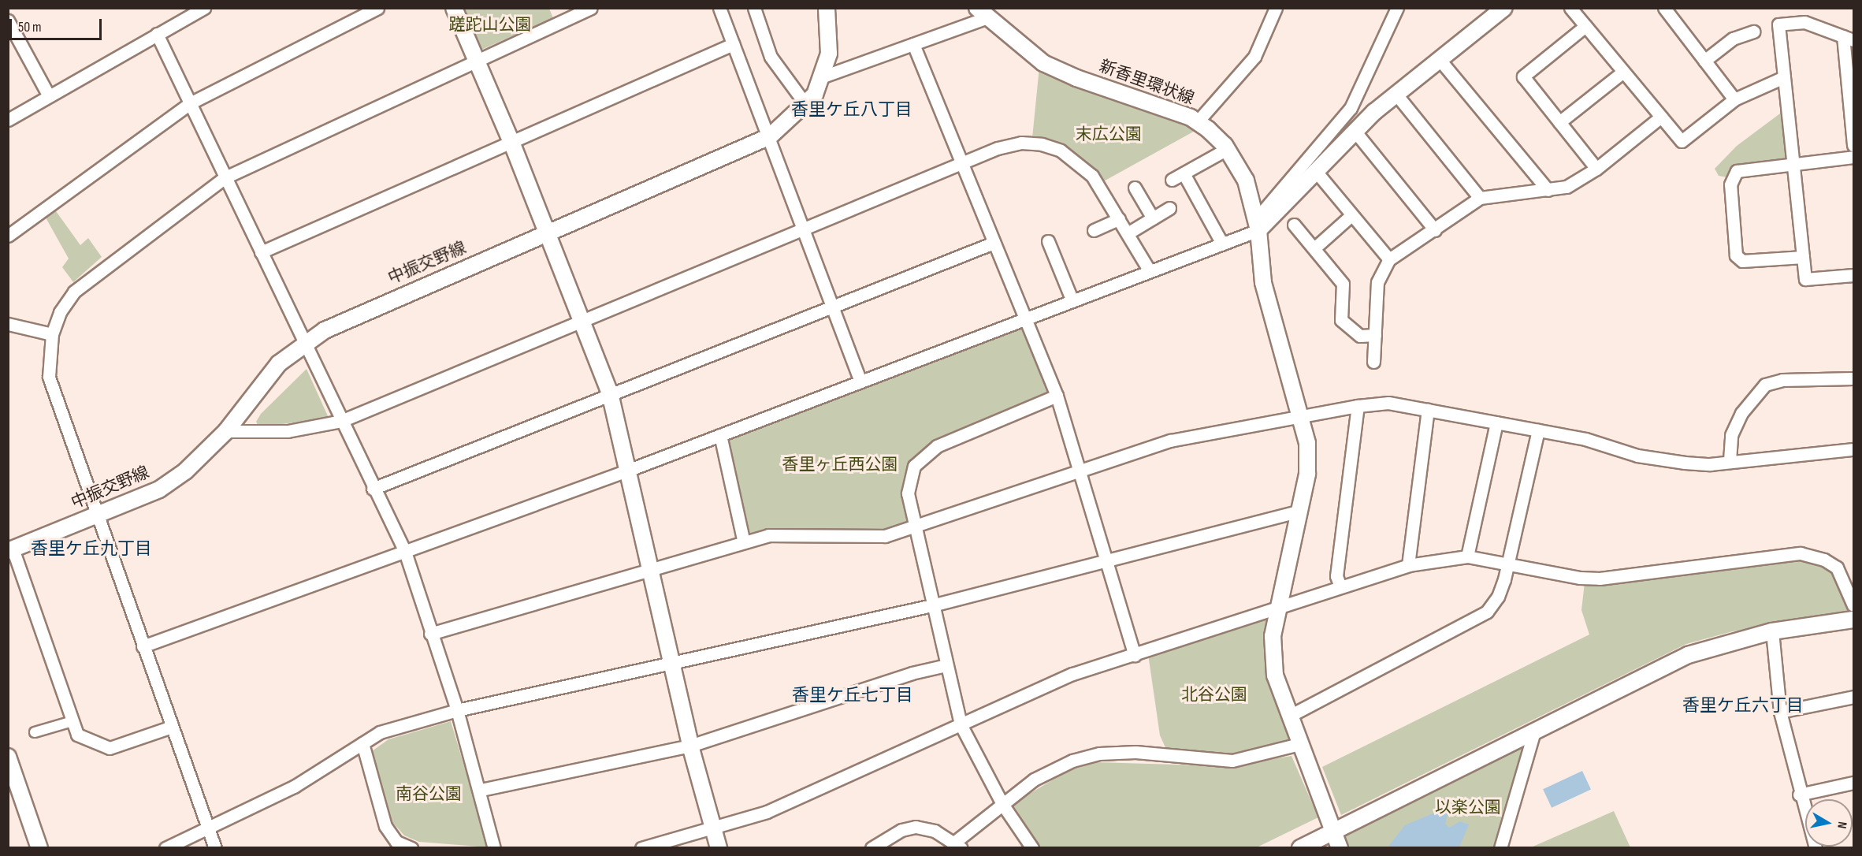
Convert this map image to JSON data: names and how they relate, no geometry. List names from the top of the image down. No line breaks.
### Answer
{"streets":{"street":["新香里環状線","中振交野線"]},"districts":["香里ケ丘八丁目","香里ケ丘九丁目","香里ケ丘七丁目","香里ケ丘六丁目"],"parks":["蹉跎山公園","末広公園","香里ヶ丘西公園","北谷公園","南谷公園","以楽公園"],"scale_bar":"50 m","north":"right"}
